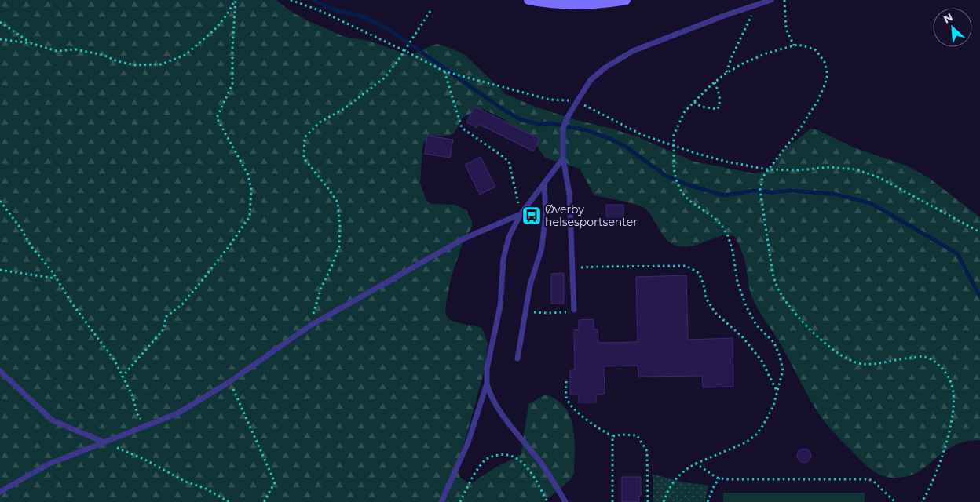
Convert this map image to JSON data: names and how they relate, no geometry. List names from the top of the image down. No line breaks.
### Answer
{"places":{"bus stop":["Øverby helsesportsenter"]},"north":"top left"}
